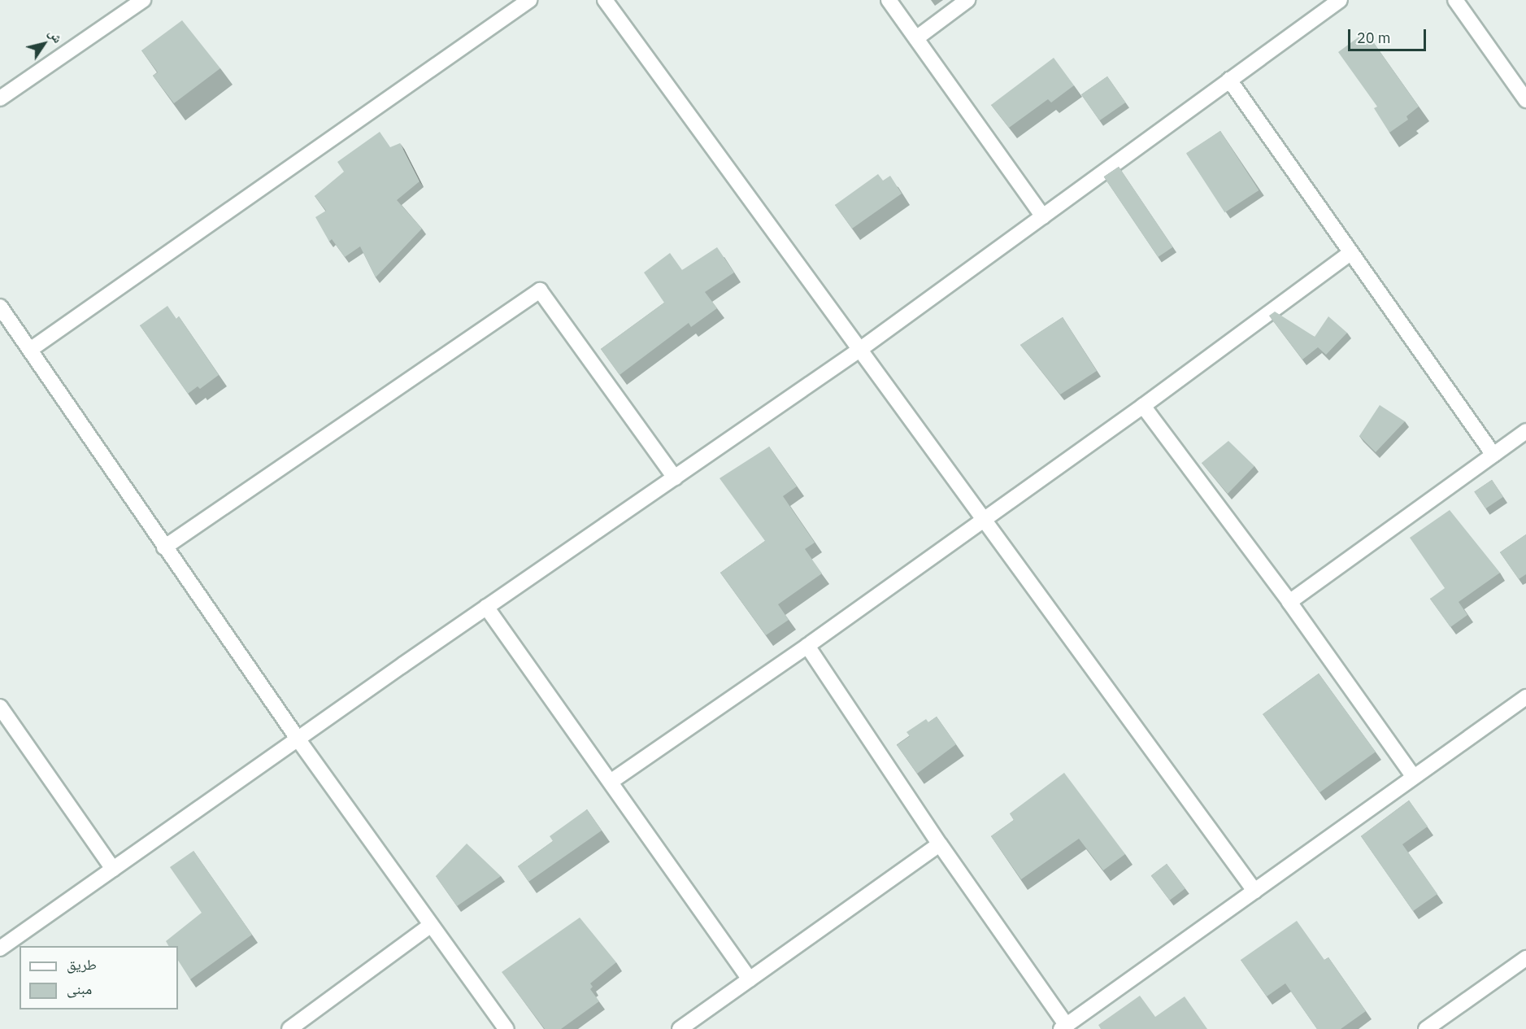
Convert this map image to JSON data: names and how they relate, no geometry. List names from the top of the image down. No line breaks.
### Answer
{"legend":["طريق","مبنى"],"scale_bar":"20 m","north":"top right"}
